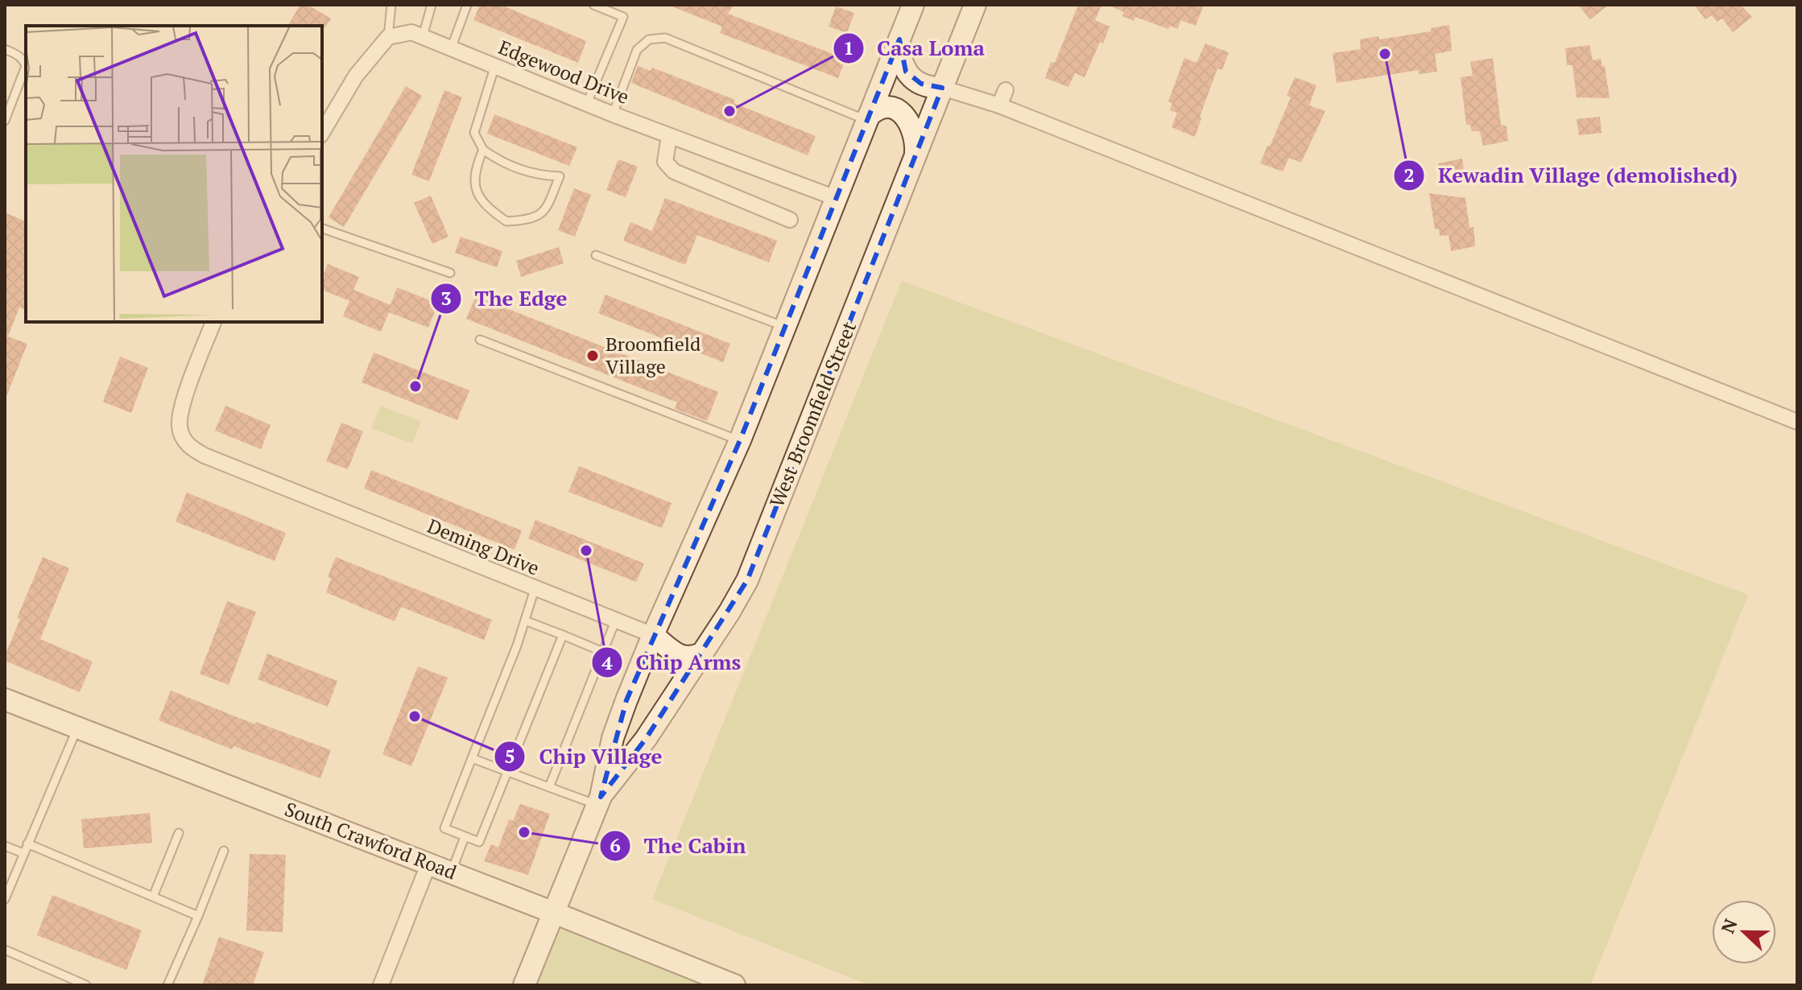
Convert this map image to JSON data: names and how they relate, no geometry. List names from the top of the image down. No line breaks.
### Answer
{"streets":{"main road":["West Broomfield Street","South Crawford Road"],"street":["Edgewood Drive","Deming Drive"]},"crossings":[["Edgewood Drive","West Broomfield Street"],["West Broomfield Street","Deming Drive"],["West Broomfield Street","South Crawford Road"]],"places":["Kewadin Village (demolished)","Casa Loma","Broomfield Village","The Edge","Chip Arms","Chip Village","The Cabin"],"north":"left"}
